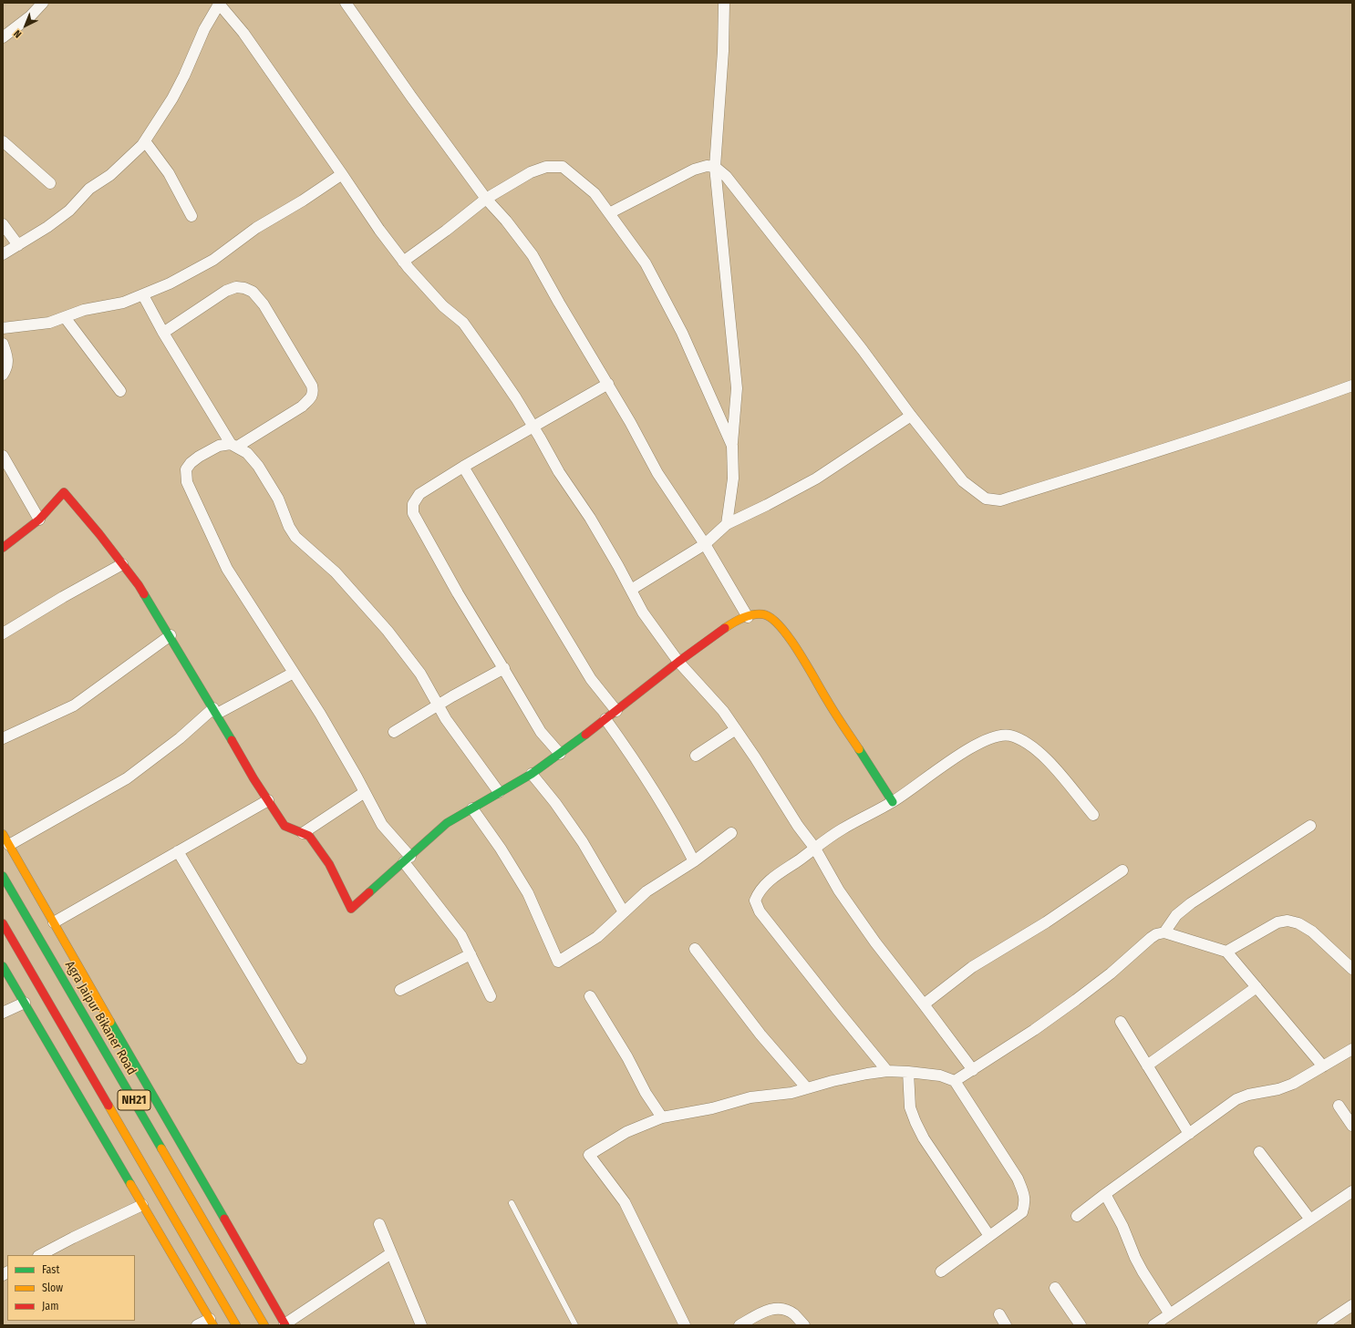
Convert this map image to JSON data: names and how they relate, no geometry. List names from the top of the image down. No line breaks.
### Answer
{"streets":{"main road":["Agra Jaipur Bikaner Road","NH21"]},"legend":["Fast","Slow","Jam"],"north":"bottom left"}
